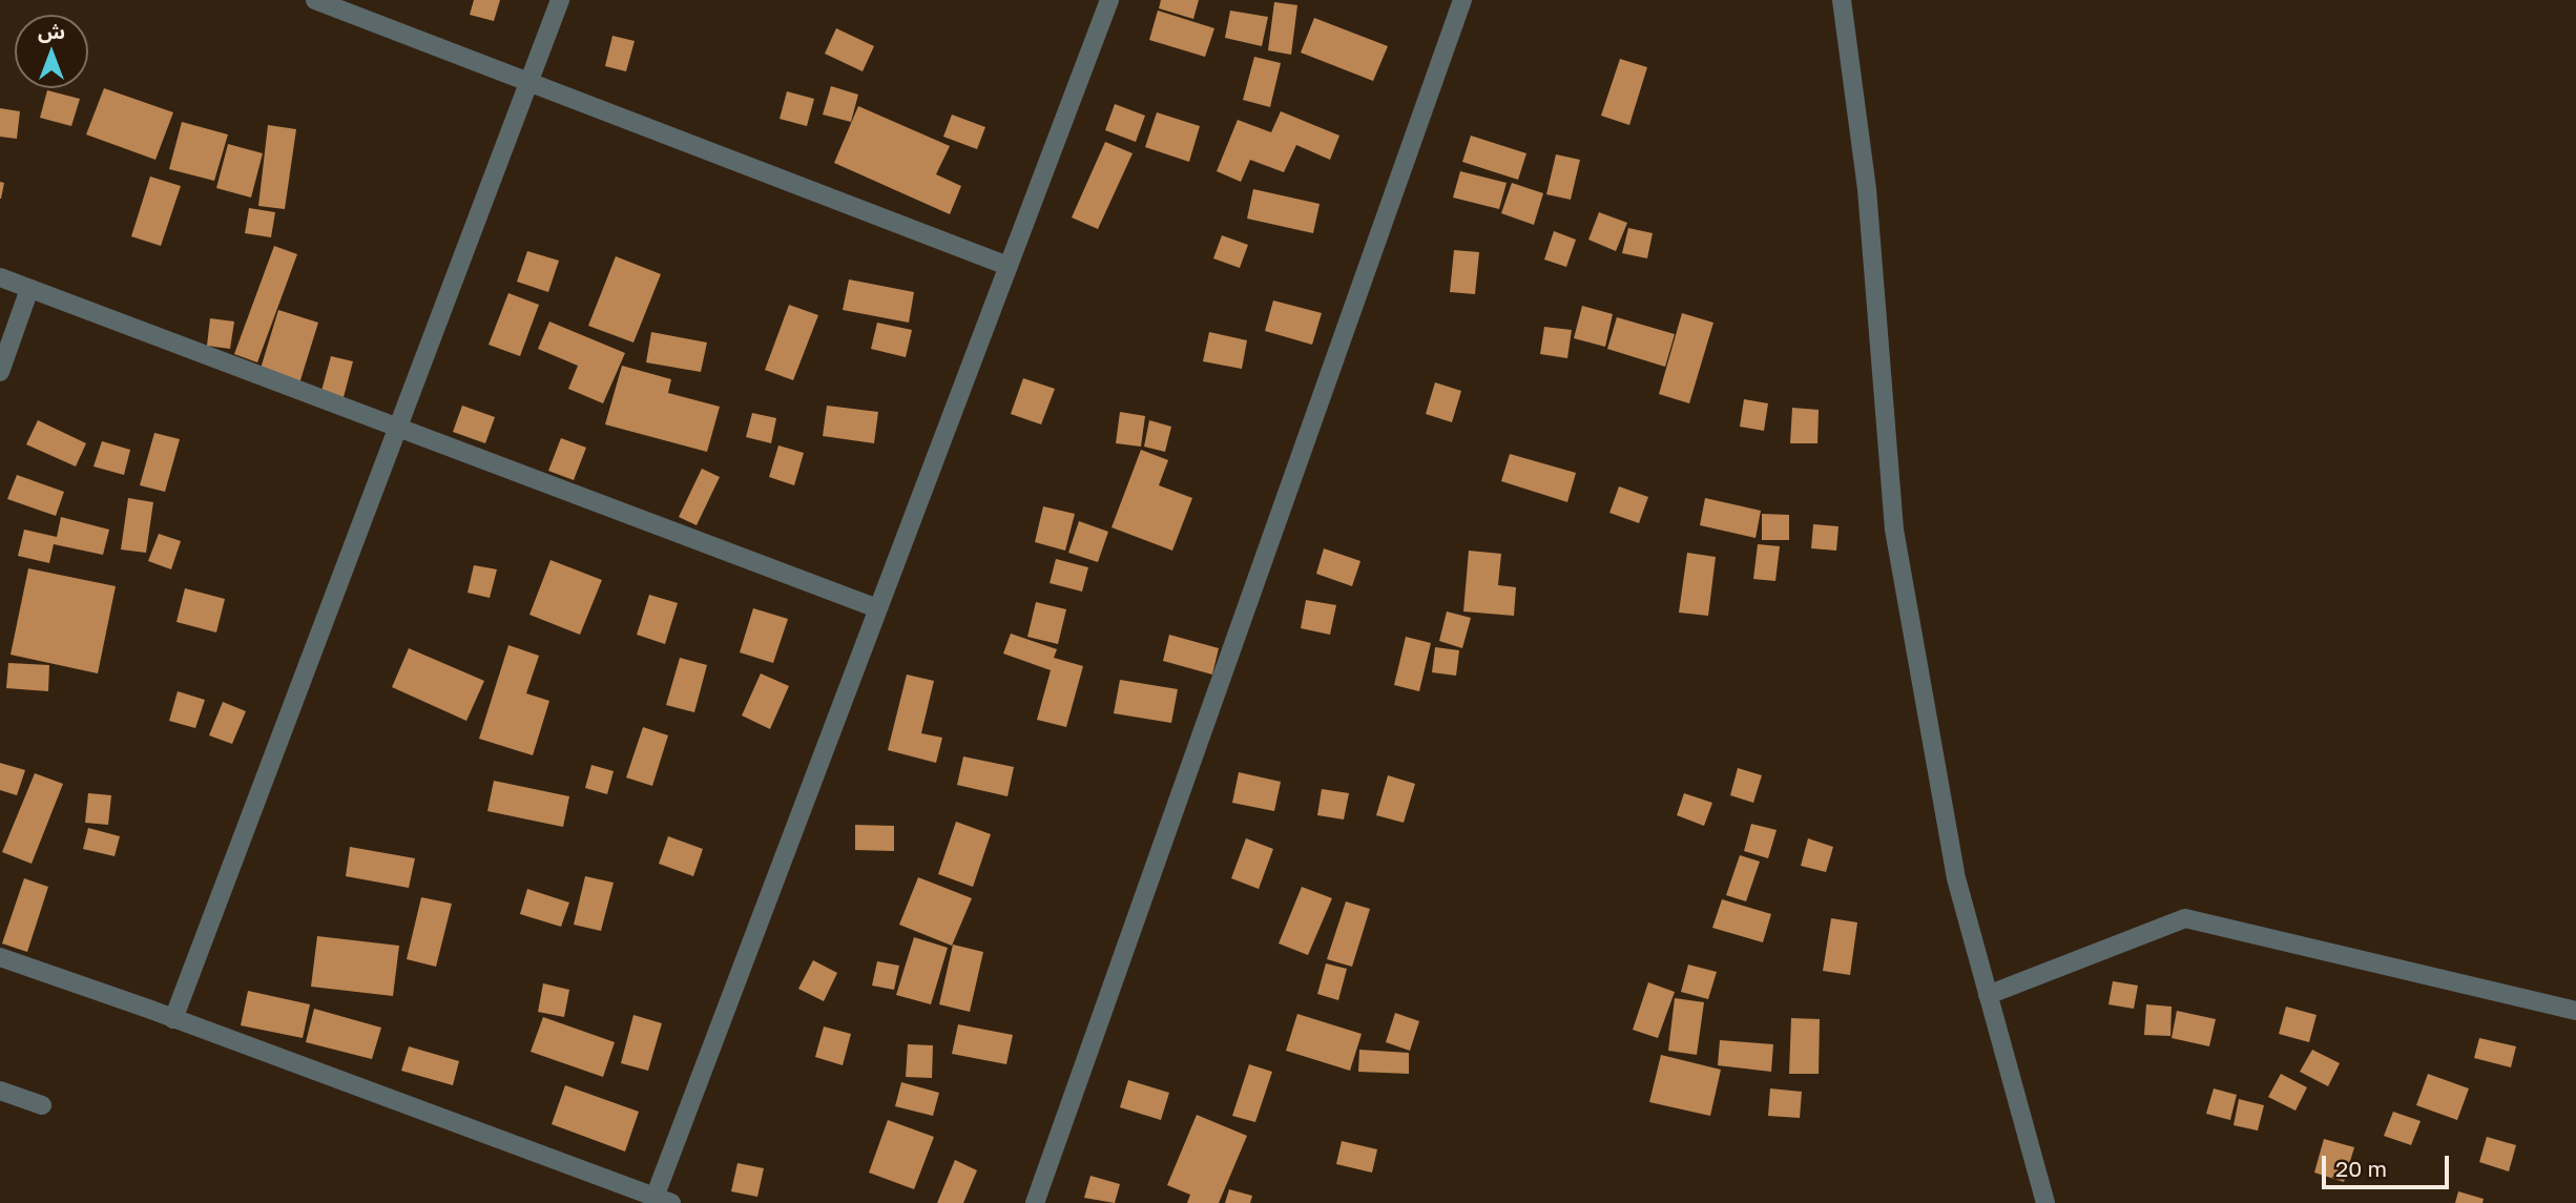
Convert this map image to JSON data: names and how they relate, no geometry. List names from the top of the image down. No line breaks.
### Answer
{"scale_bar":"20 m","north":"top"}
